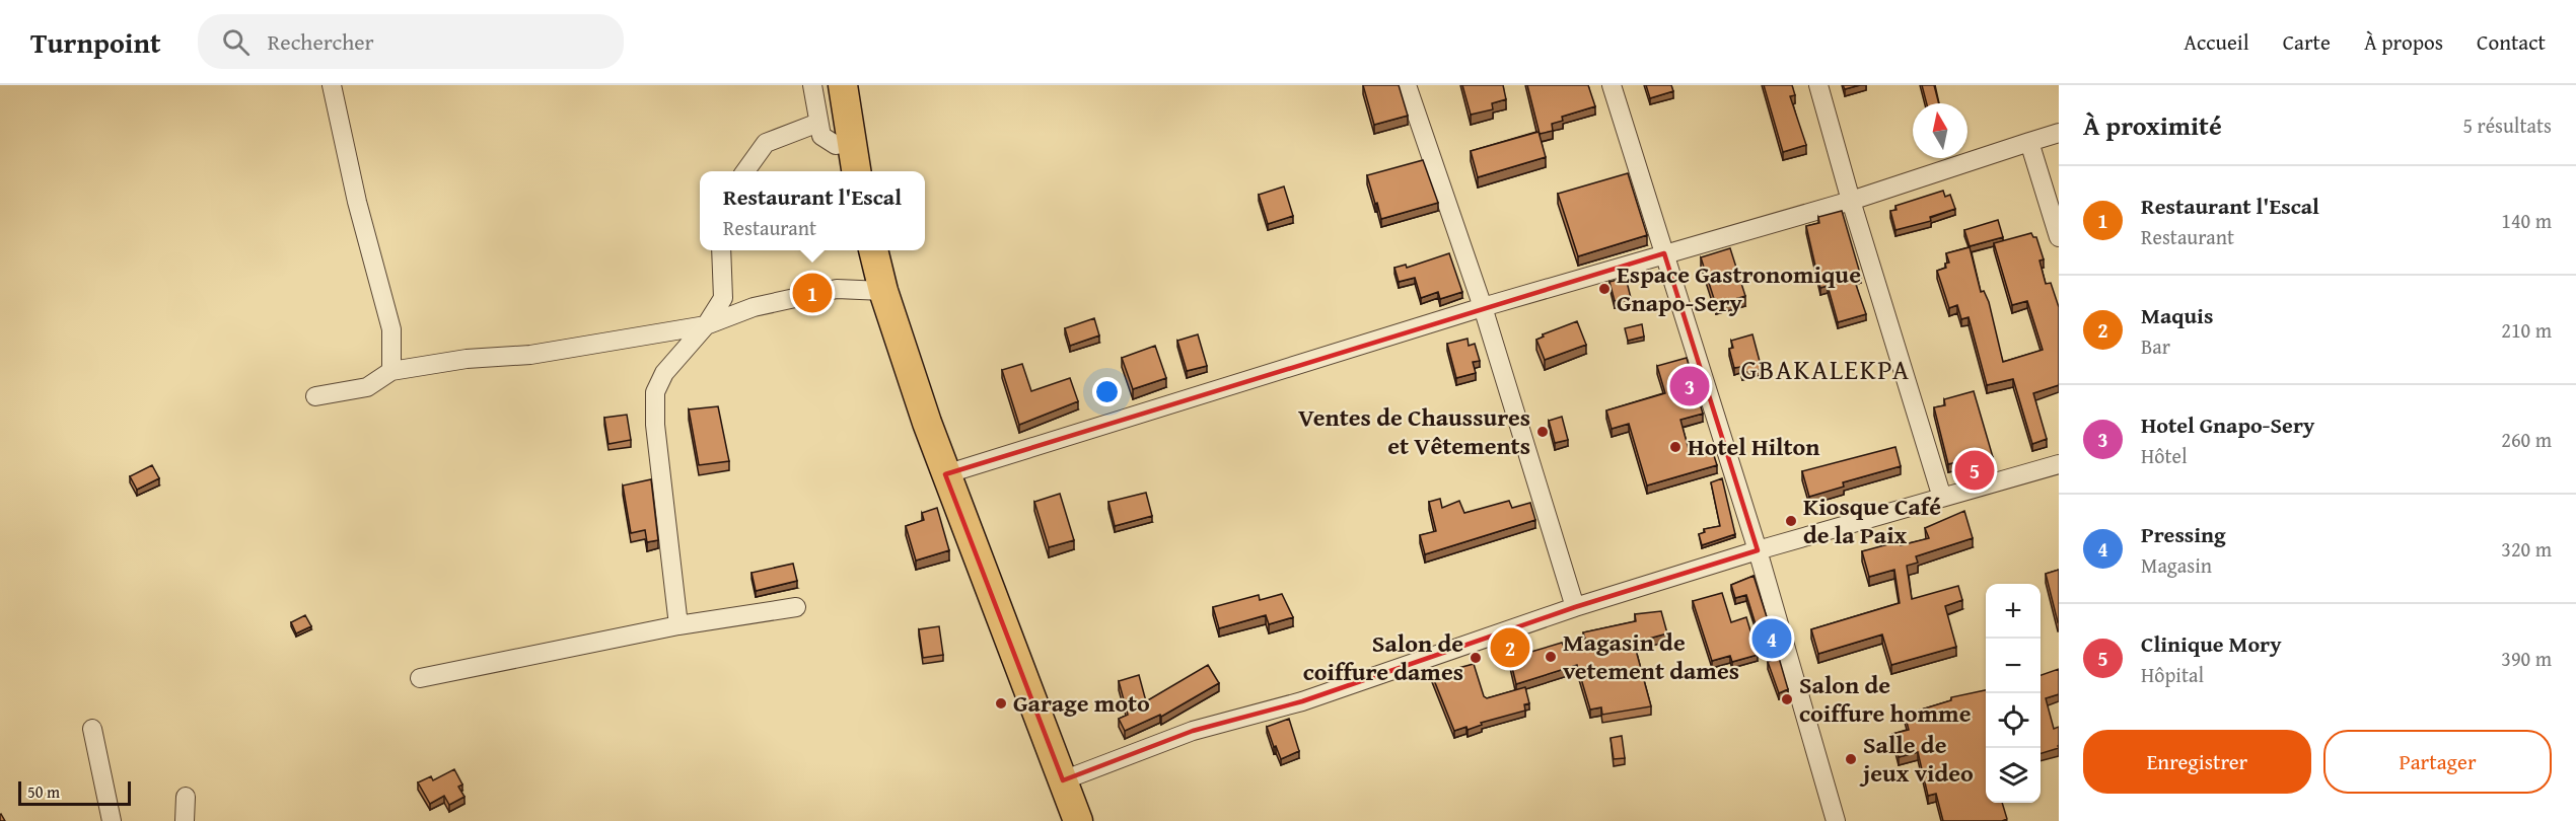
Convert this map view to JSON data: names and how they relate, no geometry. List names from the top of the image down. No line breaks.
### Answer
{"districts":["GBAKALEKPA"],"places":["Espace Gastronomique Gnapo-Sery","Ventes de Chaussures et Vêtements","Hotel Hilton","Kiosque Café de la Paix","Magasin de vetement dames","Salon de coiffure dames","Salon de coiffure homme","Garage moto","Salle de jeux video"],"scale_bar":"50 m","north":"top","page":{"header":"Turnpoint","search":"Rechercher","nav":["Accueil","Carte","À propos","Contact"],"heading":["À proximité","5 résultats"],"list":[{"mark":"1","name":"Restaurant l'Escal","note":"Restaurant","value":"140 m"},{"mark":"2","name":"Maquis","note":"Bar","value":"210 m"},{"mark":"3","name":"Hotel Gnapo-Sery","note":"Hôtel","value":"260 m"},{"mark":"4","name":"Pressing","note":"Magasin","value":"320 m"},{"mark":"5","name":"Clinique Mory","note":"Hôpital","value":"390 m"}],"popup":["Restaurant l'Escal","Restaurant"],"pins":["1","3","5","4","2"],"map_buttons":["+","−"],"buttons":["Enregistrer","Partager"],"scale":"50 m"}}
